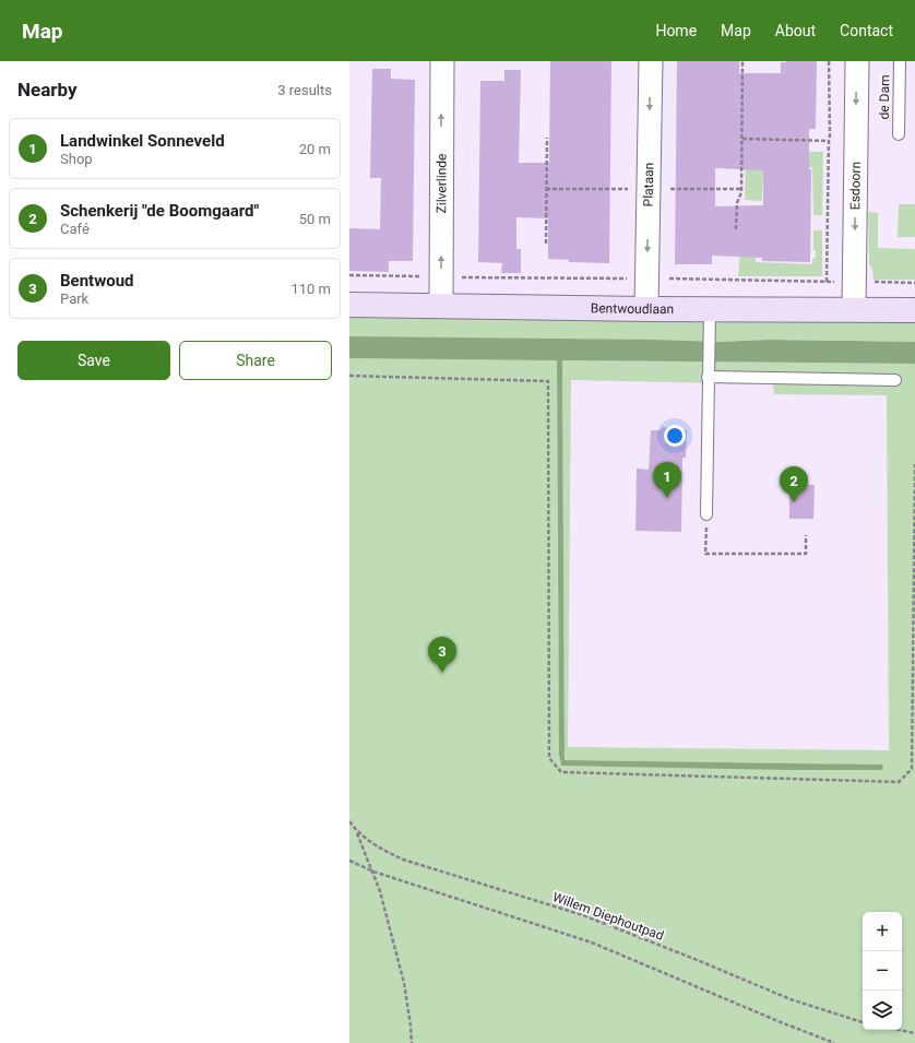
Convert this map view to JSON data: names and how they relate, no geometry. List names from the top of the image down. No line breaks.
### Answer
{"streets":{"main road":["Bentwoudlaan"],"street":["Zilverlinde","Plataan","Esdoorn"],"lane":["de Dam"],"path":["Willem Diephoutpad"]},"crossings":[["Zilverlinde","Bentwoudlaan"],["Plataan","Bentwoudlaan"],["Esdoorn","Bentwoudlaan"]],"one_way":["Zilverlinde","Plataan","Esdoorn"],"page":{"header":"Map","nav":["Home","Map","About","Contact"],"heading":["Nearby","3 results"],"list":[{"mark":"1","name":"Landwinkel Sonneveld","note":"Shop","value":"20 m"},{"mark":"2","name":"Schenkerij \"de Boomgaard\"","note":"Café","value":"50 m"},{"mark":"3","name":"Bentwoud","note":"Park","value":"110 m"}],"buttons":["Save","Share"],"pins":["1","2","3"],"map_buttons":["+","−"]}}
